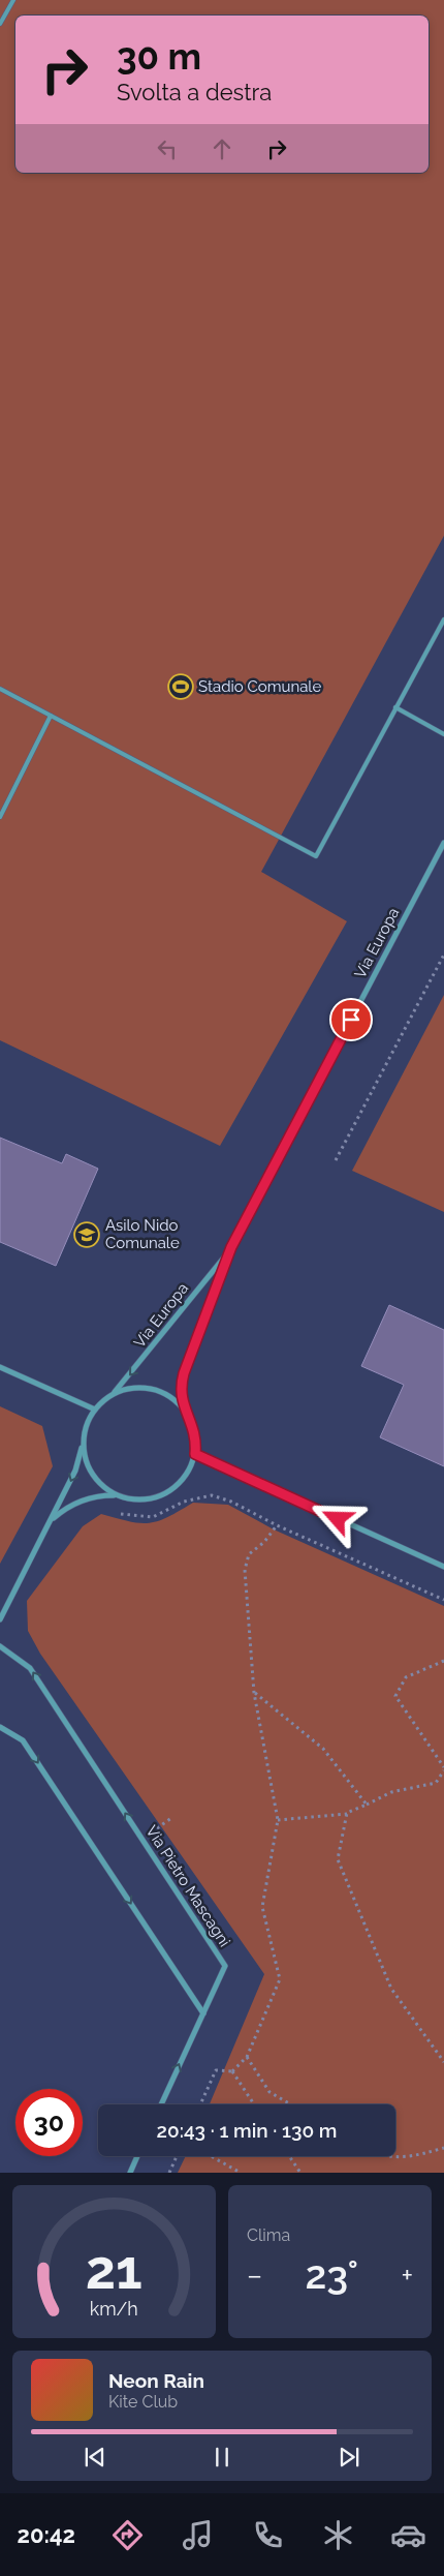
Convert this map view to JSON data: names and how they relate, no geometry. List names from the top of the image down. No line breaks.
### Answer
{"streets":{"street":["Via Europa","Via Pietro Mascagni"]},"places":{"sports":["Stadio Comunale"],"school or university":["Asilo Nido Comunale"]},"page":{"turn":["30 m","Svolta a destra"],"limit":"30","trip":"20:43 · 1 min · 130 m","tile":"Clima","heat":["−","23°","+"],"song":["Neon Rain","Kite Club"],"tabs":"20:42","gauge":["21","km/h"]}}
